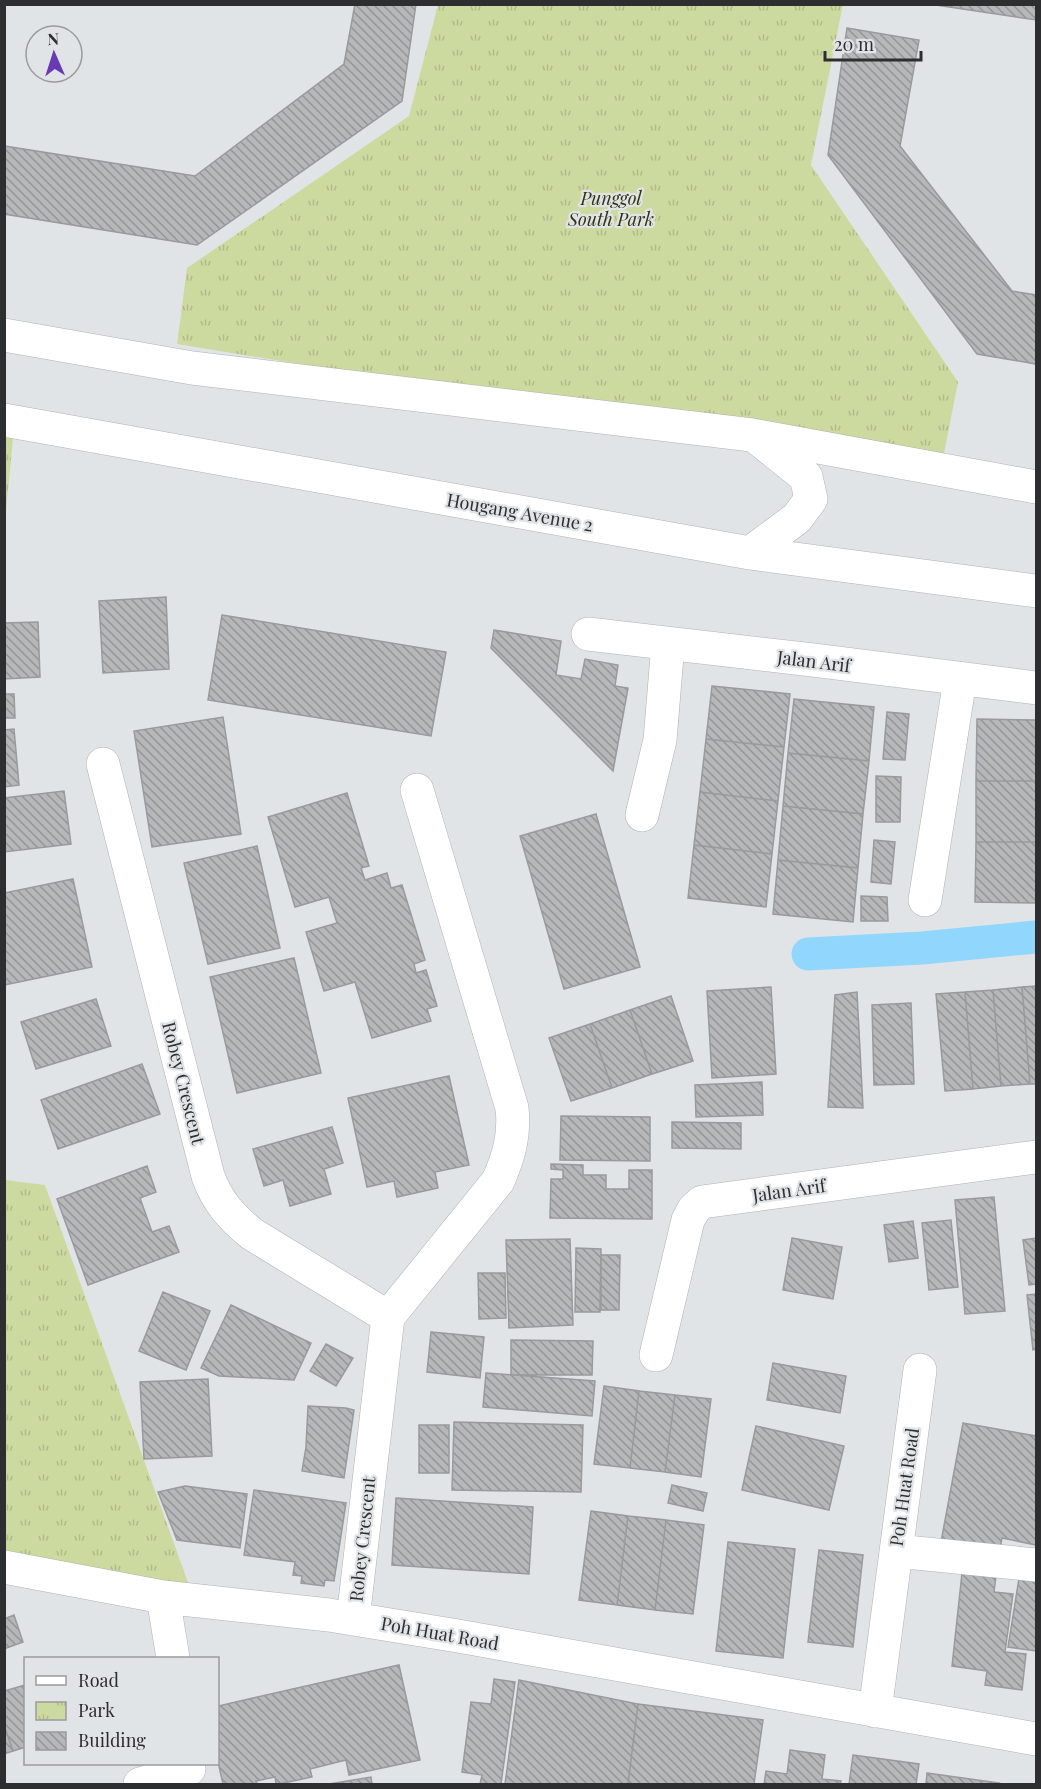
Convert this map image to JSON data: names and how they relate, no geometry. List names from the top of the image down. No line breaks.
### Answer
{"streets":{"main road":["Hougang Avenue 2","Jalan Arif","Robey Crescent","Poh Huat Road"]},"crossings":[["Robey Crescent","Poh Huat Road"]],"parks":["Punggol South Park"],"legend":["Road","Park","Building"],"scale_bar":"20 m","north":"top"}
